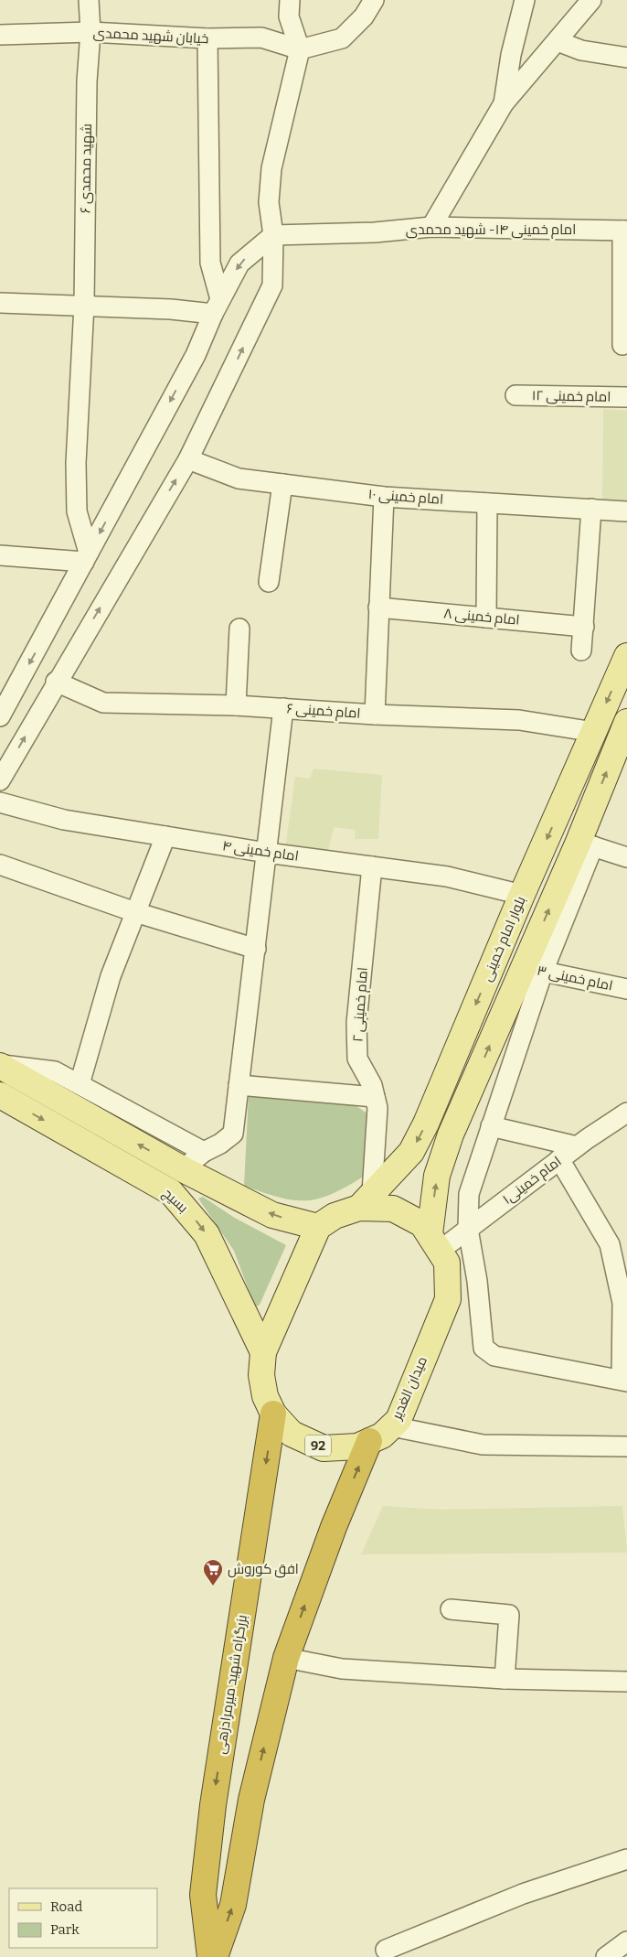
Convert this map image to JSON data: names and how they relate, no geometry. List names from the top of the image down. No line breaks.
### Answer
{"streets":{"highway":["بزرگراه شهید میرمرادزهی"],"main road":["بلوار امام خمینی","بسیج","میدان الغدیر","92"],"street":["خیابان شهید محمدی","شهید محمدی ۶","امام خمینی ۱۴- شهید محمدی","امام خمینی ۱۲","امام خمینی ۱۰","امام خمینی ۸","امام خمینی ۶","امام خمینی ۴","امام خمینی ۳","امام خمینی ۲","امام خمینی۱"]},"crossings":[["خیابان شهید محمدی","شهید محمدی ۶"],["امام خمینی ۶","بلوار امام خمینی"],["امام خمینی ۴","بلوار امام خمینی"],["امام خمینی ۴","امام خمینی ۲"],["بلوار امام خمینی","امام خمینی ۲"],["بلوار امام خمینی","میدان الغدیر"],["امام خمینی ۲","میدان الغدیر"],["امام خمینی۱","میدان الغدیر"],["بسیج","میدان الغدیر"],["میدان الغدیر","بزرگراه شهید میرمرادزهی"]],"places":{"supermarket":["افق کوروش"]},"legend":["Road","Park"]}
